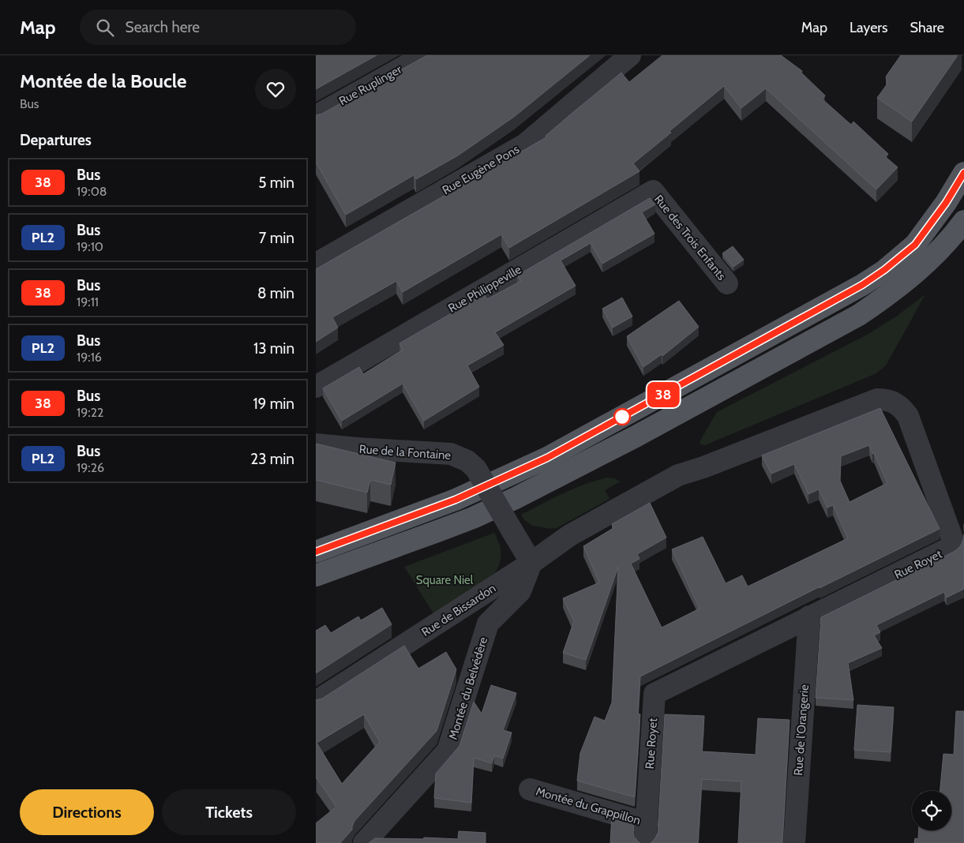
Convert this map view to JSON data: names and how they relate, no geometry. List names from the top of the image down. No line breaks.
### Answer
{"streets":{"street":["Rue Ruplinger","Rue Eugène Pons","Rue des Trois Enfants","Rue Philippeville","Rue de la Fontaine","Rue Royet","Rue de Bissardon","Montée du Belvédère","Rue de l'Orangerie","Montée du Grappillon"]},"crossings":[["Rue des Trois Enfants","Rue Philippeville"],["Rue de la Fontaine","Rue de Bissardon"],["Rue de la Fontaine","Montée du Belvédère"],["Rue Royet","Rue de Bissardon"],["Rue Royet","Rue de l'Orangerie"],["Rue Royet","Montée du Grappillon"],["Rue de Bissardon","Montée du Belvédère"]],"parks":["Square Niel"],"lines":["bus line 38"],"page":{"header":"Map","search":"Search here","nav":["Map","Layers","Share"],"heading":[["Montée de la Boucle","Bus"],"Departures"],"on_map":"38","list":[{"mark":"38","name":"Bus","note":"19:08","value":"5 min"},{"mark":"PL2","name":"Bus","note":"19:10","value":"7 min"},{"mark":"38","name":"Bus","note":"19:11","value":"8 min"},{"mark":"PL2","name":"Bus","note":"19:16","value":"13 min"},{"mark":"38","name":"Bus","note":"19:22","value":"19 min"},{"mark":"PL2","name":"Bus","note":"19:26","value":"23 min"}],"buttons":["Directions","Tickets"]}}
